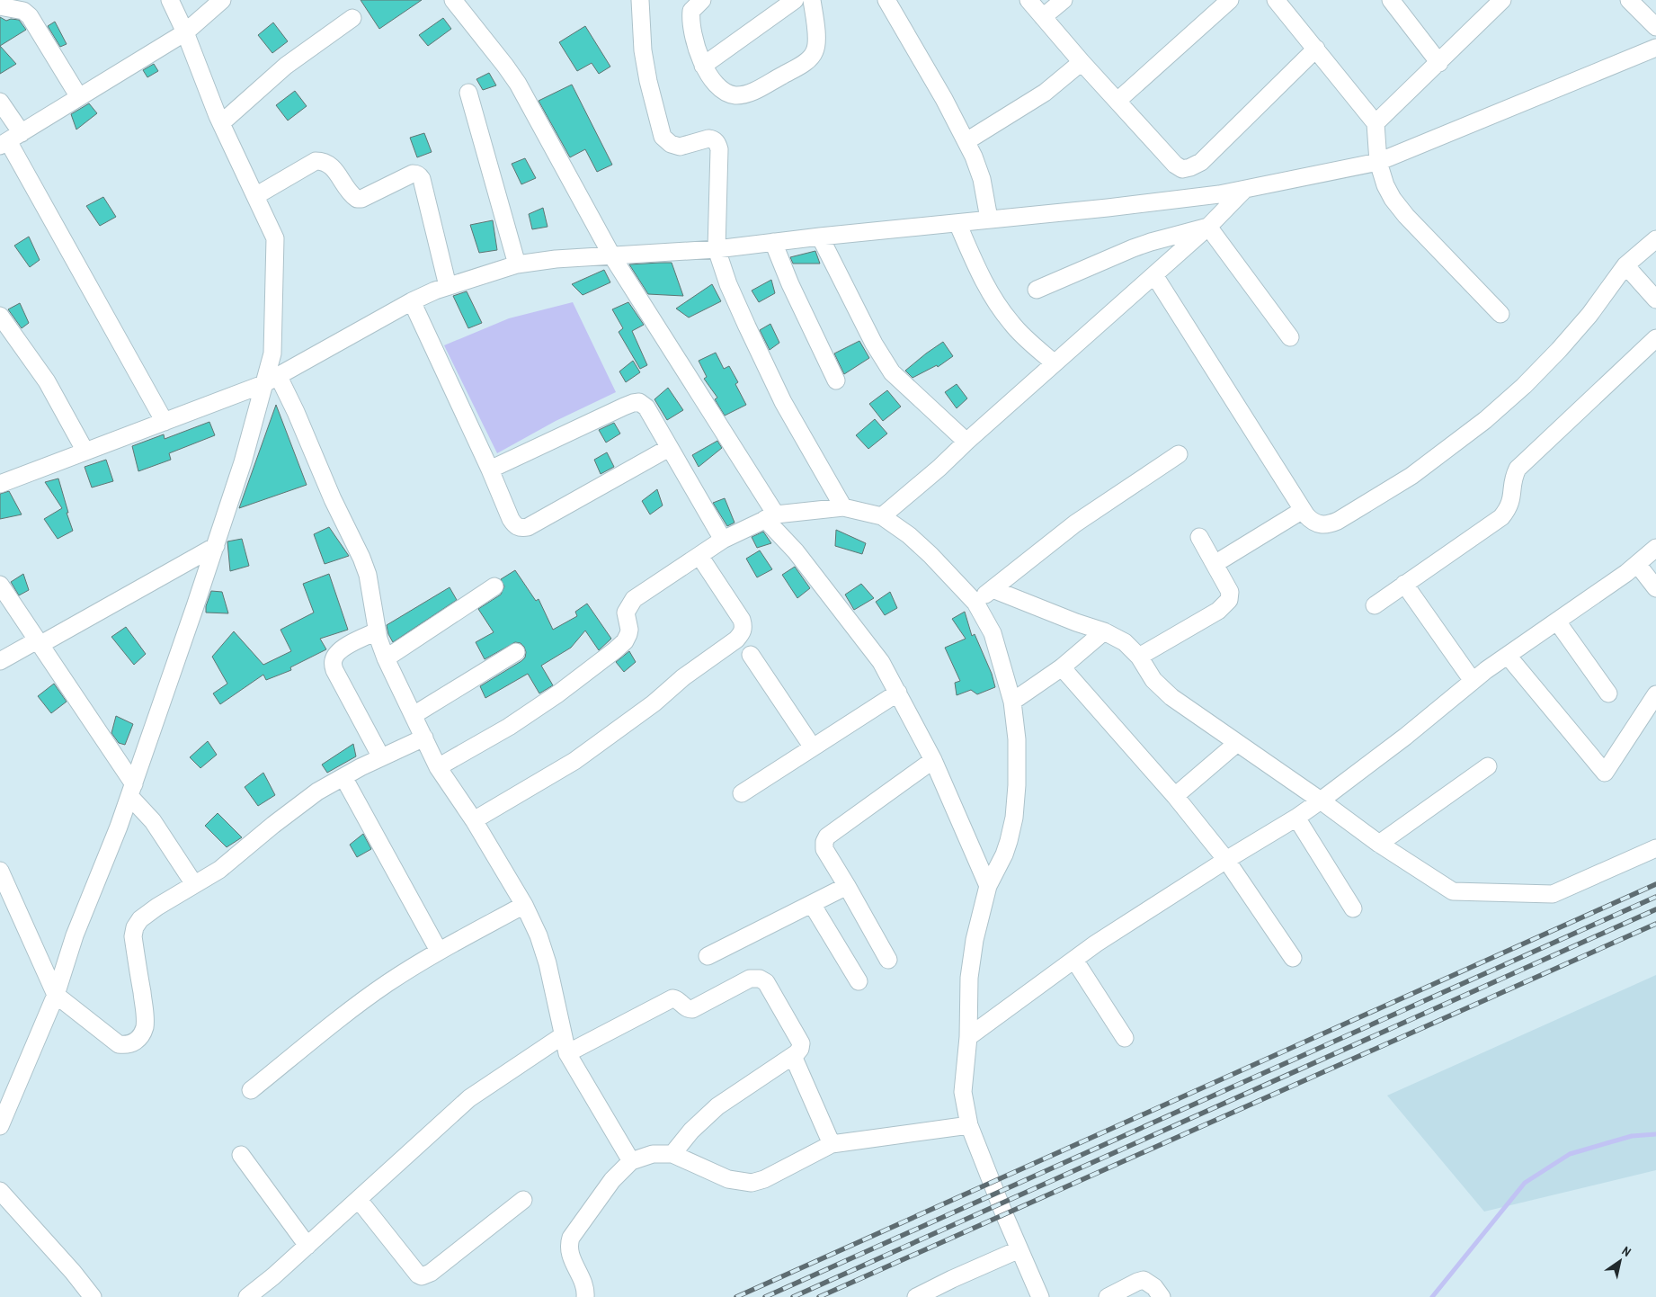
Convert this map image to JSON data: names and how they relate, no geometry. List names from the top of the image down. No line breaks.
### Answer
{"north":"top right"}
